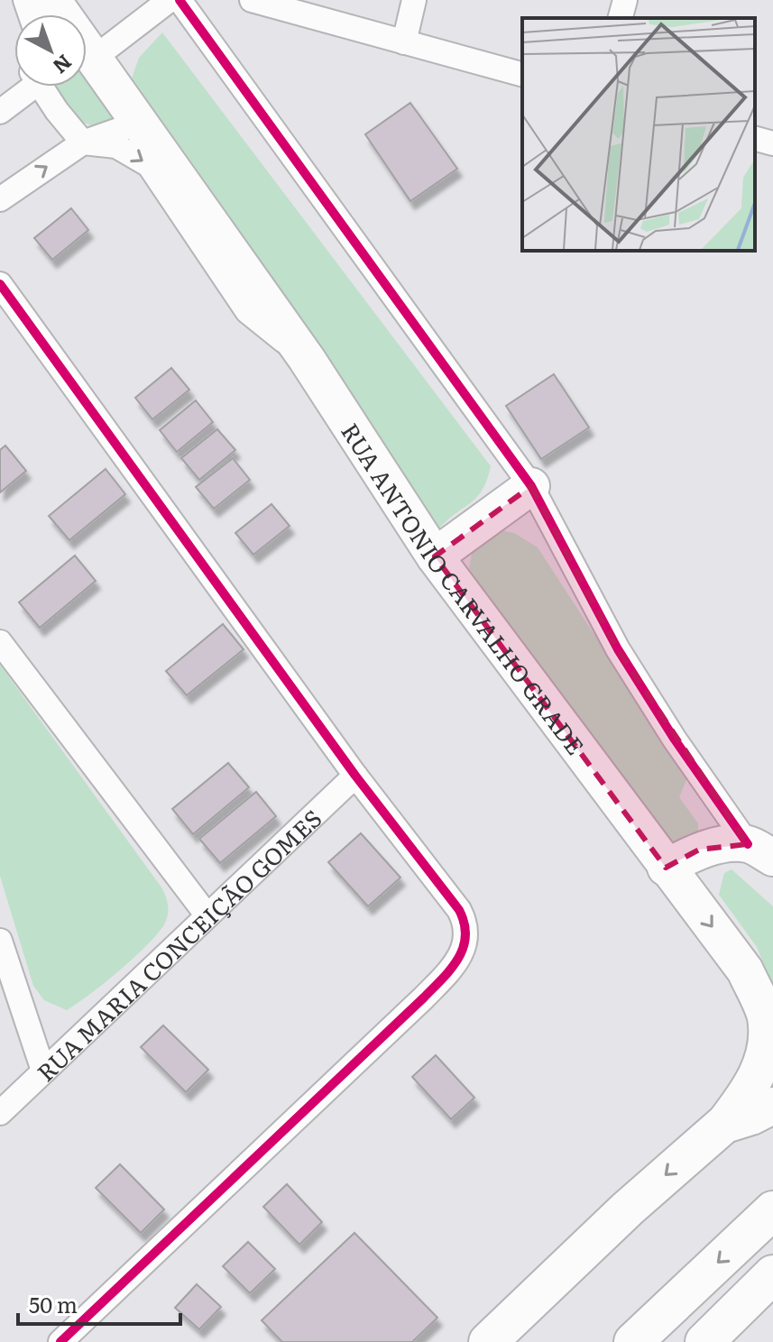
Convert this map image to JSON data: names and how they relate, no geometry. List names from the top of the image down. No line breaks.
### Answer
{"streets":{"main road":["RUA ANTONIO CARVALHO GRADE"],"street":["RUA MARIA CONCEIÇÃO GOMES"]},"scale_bar":"50 m","north":"bottom right"}
